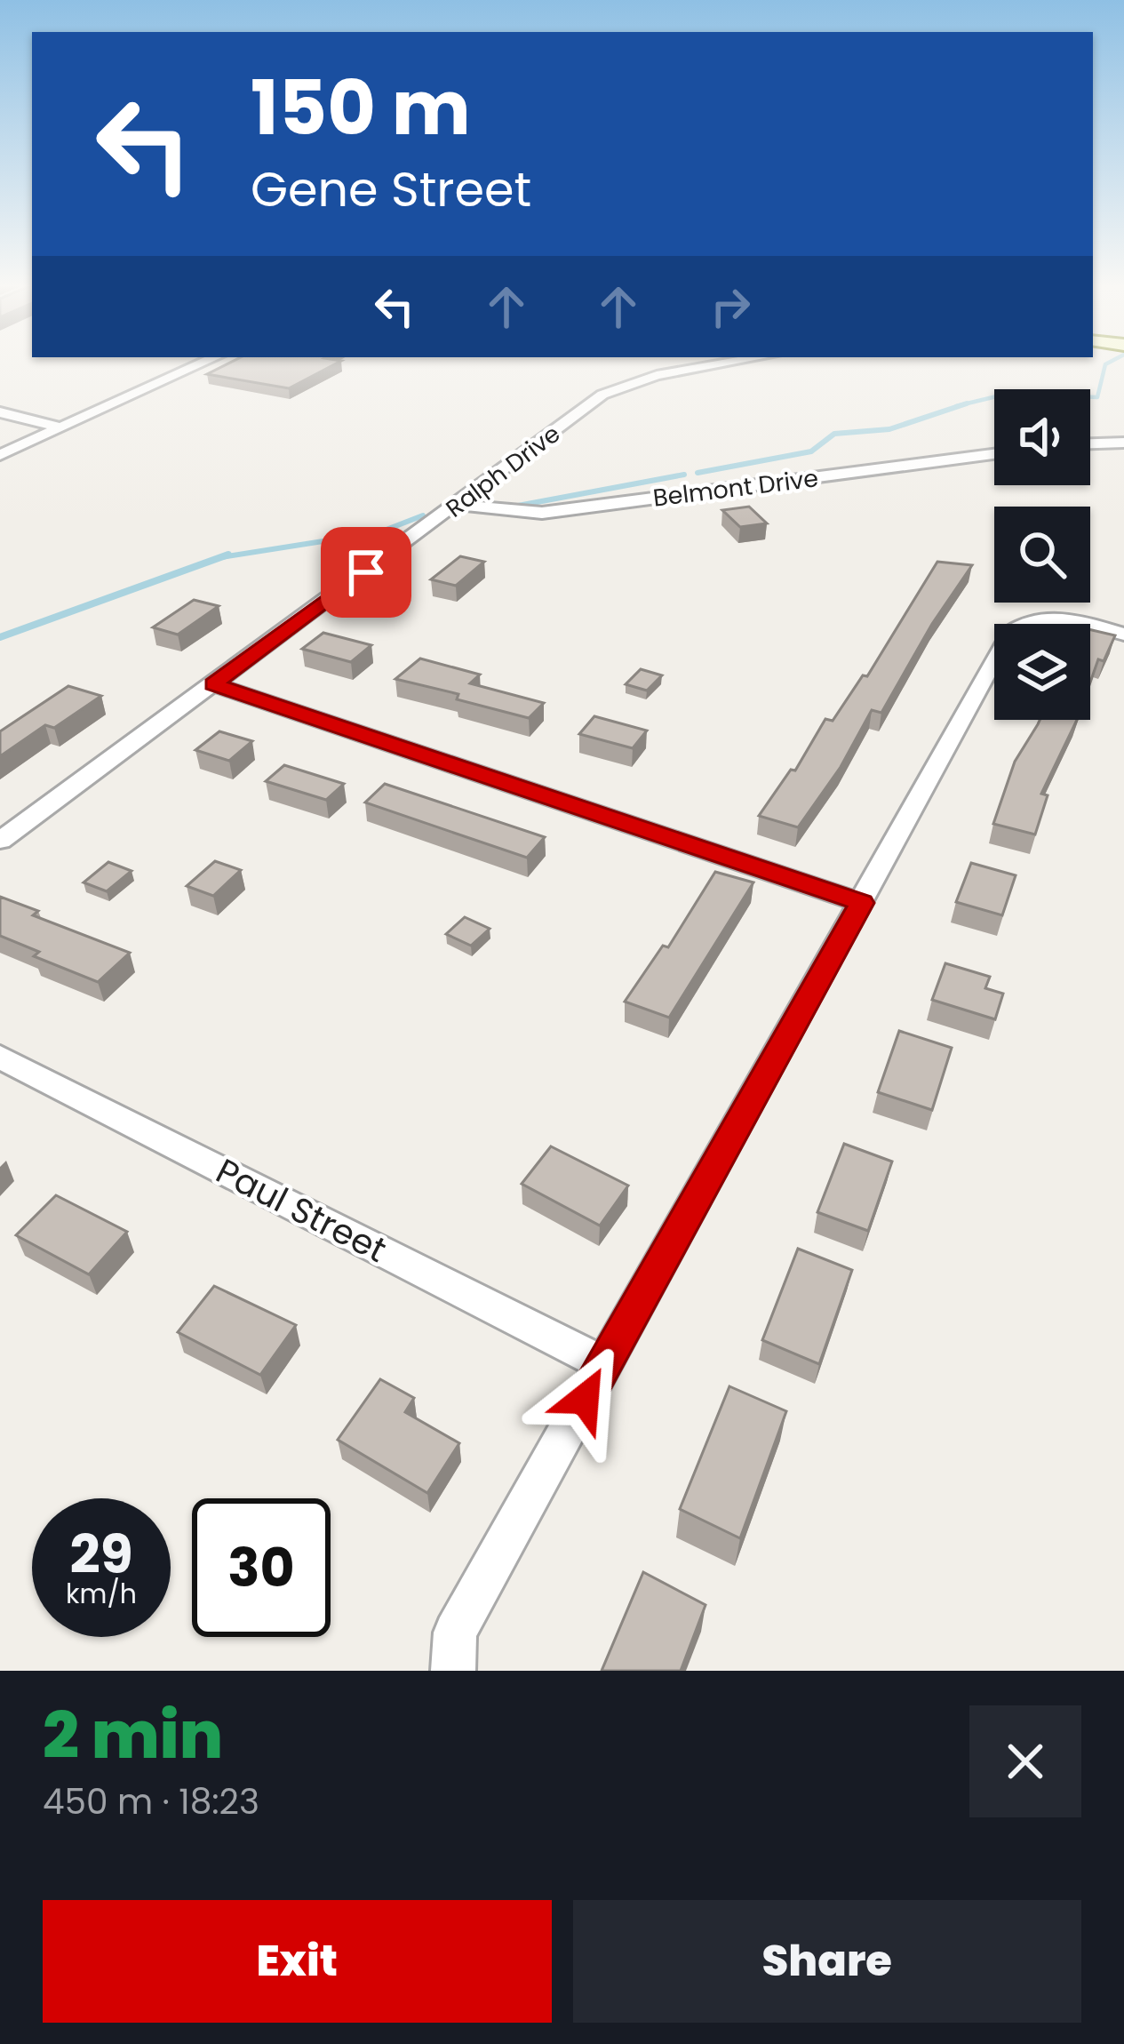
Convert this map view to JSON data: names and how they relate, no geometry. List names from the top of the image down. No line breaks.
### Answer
{"streets":{"street":["Ralph Drive","Belmont Drive","Paul Street"]},"crossings":[["Ralph Drive","Belmont Drive"]],"page":{"turn":["150 m","Gene Street"],"speed":"29 km/h","limit":"30","heading":["2 min","450 m · 18:23"],"buttons":["Exit","Share"]}}
